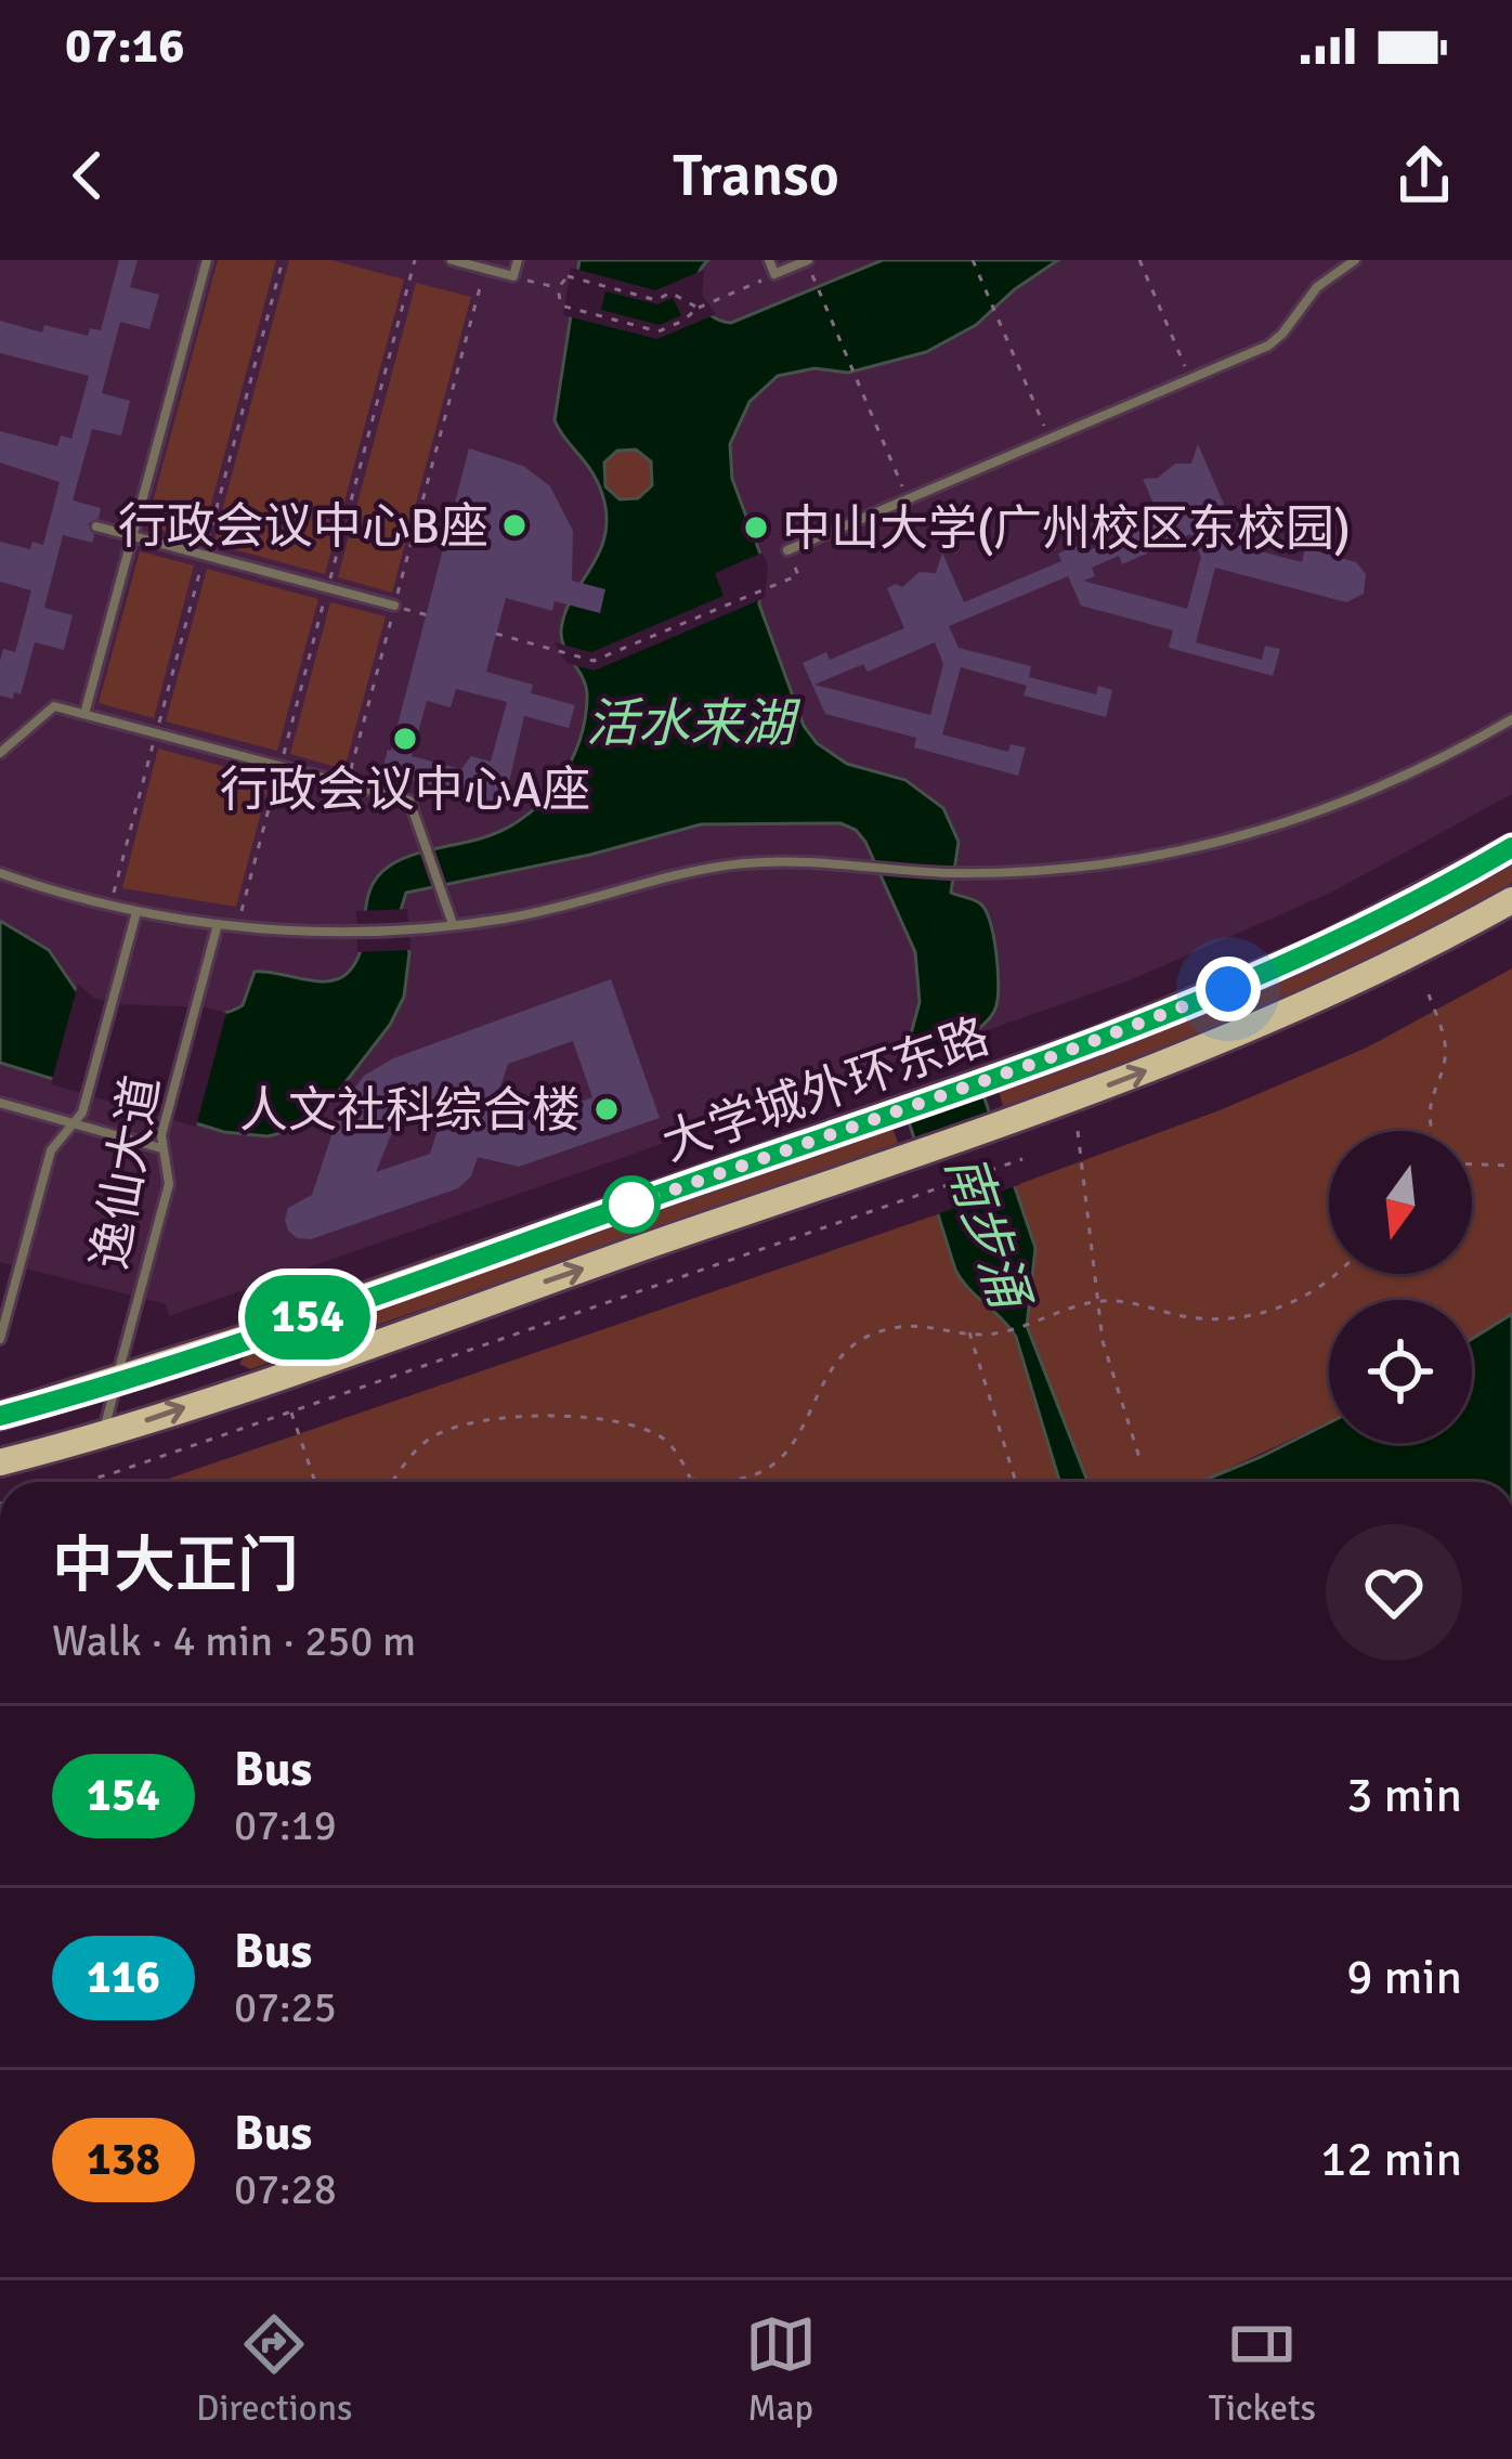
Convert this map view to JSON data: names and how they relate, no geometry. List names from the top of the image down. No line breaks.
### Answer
{"streets":{"main road":["大学城外环东路"],"lane":["逸仙大道"]},"crossings":[["大学城外环东路","逸仙大道"]],"water":["活水来湖","南步涌"],"places":["行政会议中心B座","中山大学(广州校区东校园)","行政会议中心A座","人文社科综合楼"],"lines":["bus line 154"],"north":"bottom","page":{"status":"07:16","header":"Transo","on_map":"154","heading":["中大正门","Walk · 4 min · 250 m"],"list":[{"mark":"154","name":"Bus","note":"07:19","value":"3 min"},{"mark":"116","name":"Bus","note":"07:25","value":"9 min"},{"mark":"138","name":"Bus","note":"07:28","value":"12 min"}],"tabs":["Directions","Map","Tickets"]}}
